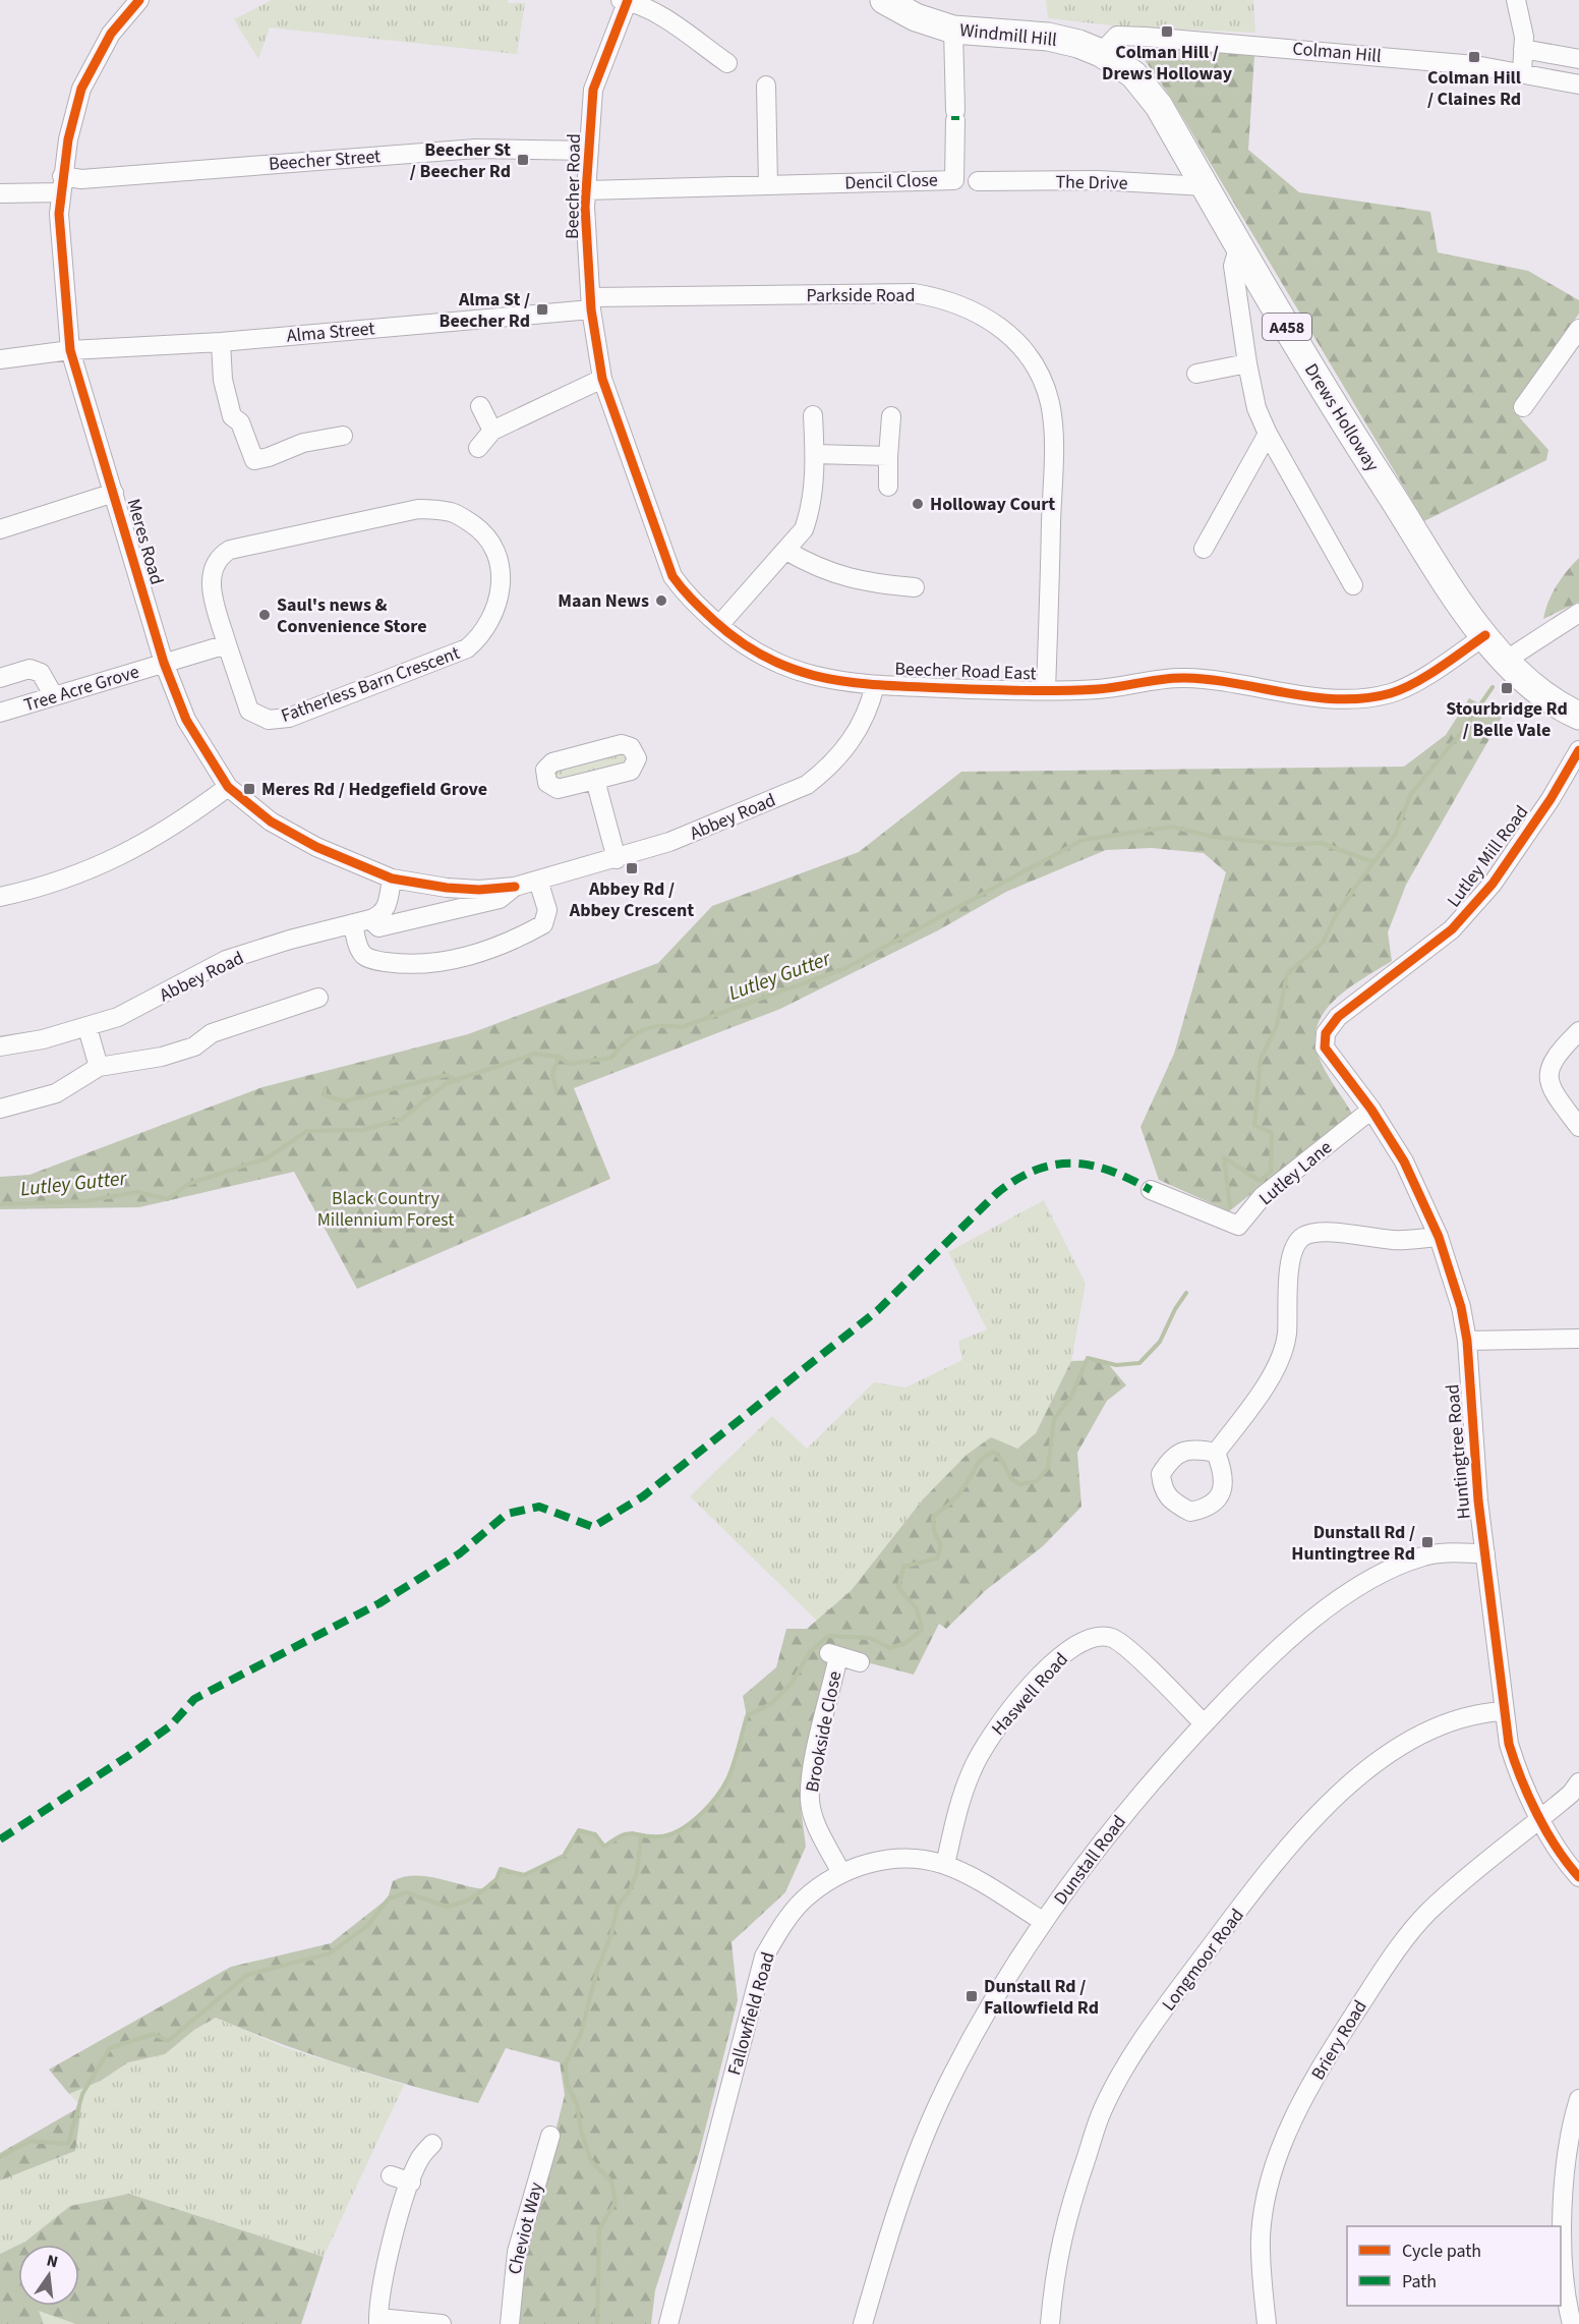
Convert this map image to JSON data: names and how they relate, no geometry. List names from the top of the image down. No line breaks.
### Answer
{"streets":{"highway":["Windmill Hill","A458","Drews Holloway"],"street":["Colman Hill","Beecher Street","Dencil Close","The Drive","Beecher Road","Parkside Road","Alma Street","Meres Road","Beecher Road East","Fatherless Barn Crescent","Tree Acre Grove","Abbey Road","Lutley Mill Road","Lutley Lane","Huntingtree Road","Haswell Road","Brookside Close","Dunstall Road","Longmoor Road","Fallowfield Road","Briery Road","Cheviot Way"]},"crossings":[["Windmill Hill","Colman Hill"],["Windmill Hill","Dencil Close"],["Windmill Hill","Drews Holloway"],["Colman Hill","Drews Holloway"],["Beecher Street","Beecher Road"],["Beecher Street","Meres Road"],["Dencil Close","Beecher Road"],["The Drive","Drews Holloway"],["Beecher Road","Parkside Road"],["Beecher Road","Alma Street"],["Beecher Road","Beecher Road East"],["Parkside Road","Alma Street"],["Parkside Road","Beecher Road East"],["A458","Drews Holloway"],["Alma Street","Meres Road"],["Drews Holloway","Beecher Road East"],["Meres Road","Tree Acre Grove"],["Meres Road","Abbey Road"],["Beecher Road East","Abbey Road"],["Lutley Mill Road","Huntingtree Road"],["Lutley Lane","Huntingtree Road"],["Huntingtree Road","Dunstall Road"],["Huntingtree Road","Longmoor Road"],["Huntingtree Road","Briery Road"],["Haswell Road","Dunstall Road"],["Haswell Road","Fallowfield Road"],["Brookside Close","Fallowfield Road"],["Dunstall Road","Fallowfield Road"]],"water":["Lutley Gutter"],"parks":["Black Country Millennium Forest"],"places":{"transit":["Colman Hill / Drews Holloway","Colman Hill / Claines Rd","Beecher St / Beecher Rd","Alma St / Beecher Rd","Stourbridge Rd / Belle Vale","Meres Rd / Hedgefield Grove","Abbey Rd / Abbey Crescent","Dunstall Rd / Huntingtree Rd","Dunstall Rd / Fallowfield Rd"],"other":["Holloway Court","Maan News","Saul's news & Convenience Store"]},"legend":["Cycle path","Path"],"north":"top"}
